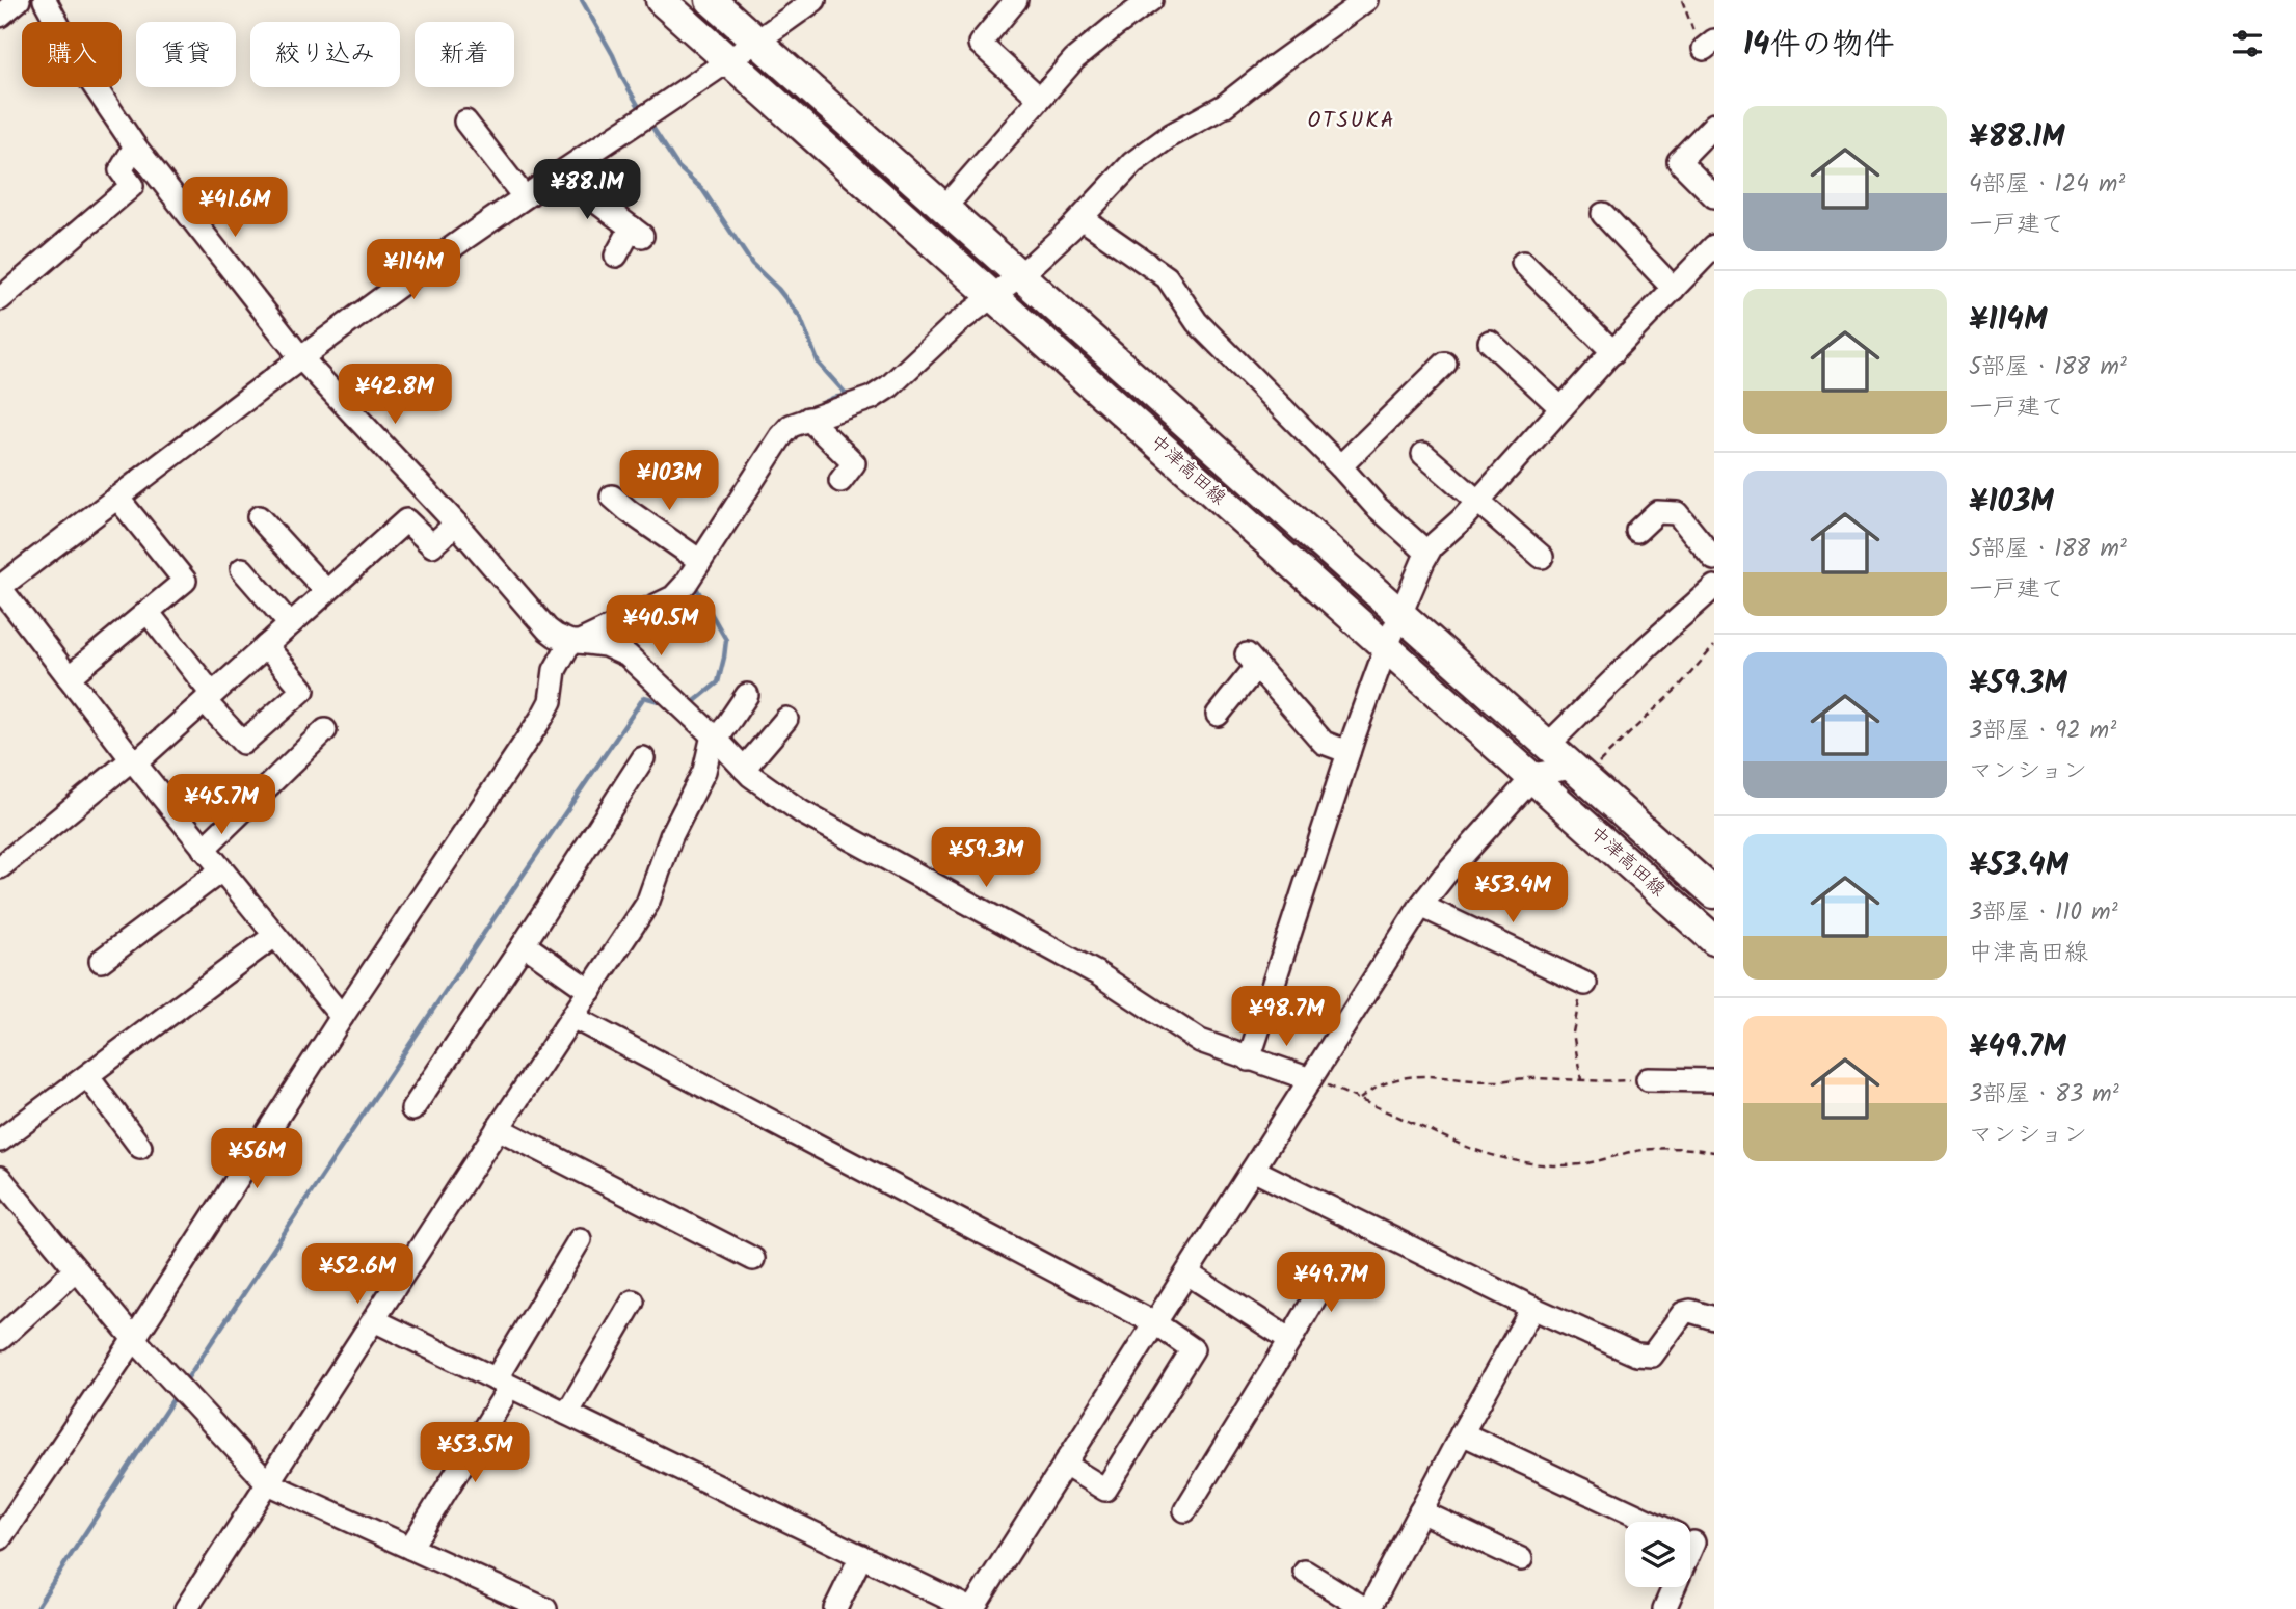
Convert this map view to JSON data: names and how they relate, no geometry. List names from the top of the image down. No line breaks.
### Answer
{"streets":{"main road":["中津高田線"]},"districts":["OTSUKA"],"page":{"heading":"14件の物件","chip":["購入","賃貸","絞り込み","新着"],"list":[{"name":"¥88.1M","note":"4部屋 · 124 m² · 一戸建て"},{"name":"¥114M","note":"5部屋 · 188 m² · 一戸建て"},{"name":"¥103M","note":"5部屋 · 188 m² · 一戸建て"},{"name":"¥59.3M","note":"3部屋 · 92 m² · マンション"},{"name":"¥53.4M","note":"3部屋 · 110 m² · 中津高田線"},{"name":"¥49.7M","note":"3部屋 · 83 m² · マンション"}],"price":["¥88.1M","¥41.6M","¥114M","¥42.8M","¥103M","¥40.5M","¥45.7M","¥59.3M","¥53.4M","¥98.7M","¥56M","¥52.6M","¥49.7M","¥53.5M"]}}
